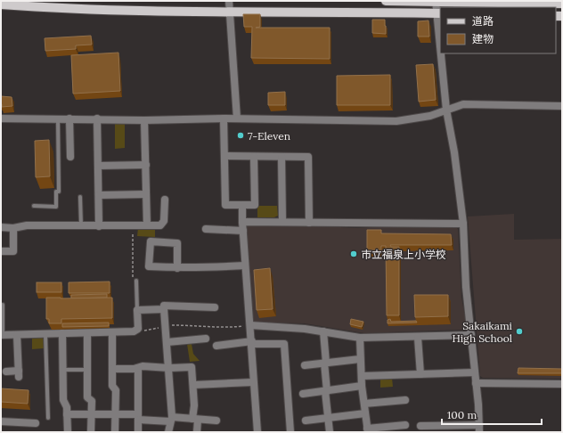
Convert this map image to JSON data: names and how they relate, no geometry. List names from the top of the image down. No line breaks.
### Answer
{"places":["7-Eleven","市立福泉上小学校","Sakaikami High School"],"legend":["道路","建物"],"scale_bar":"100 m"}
